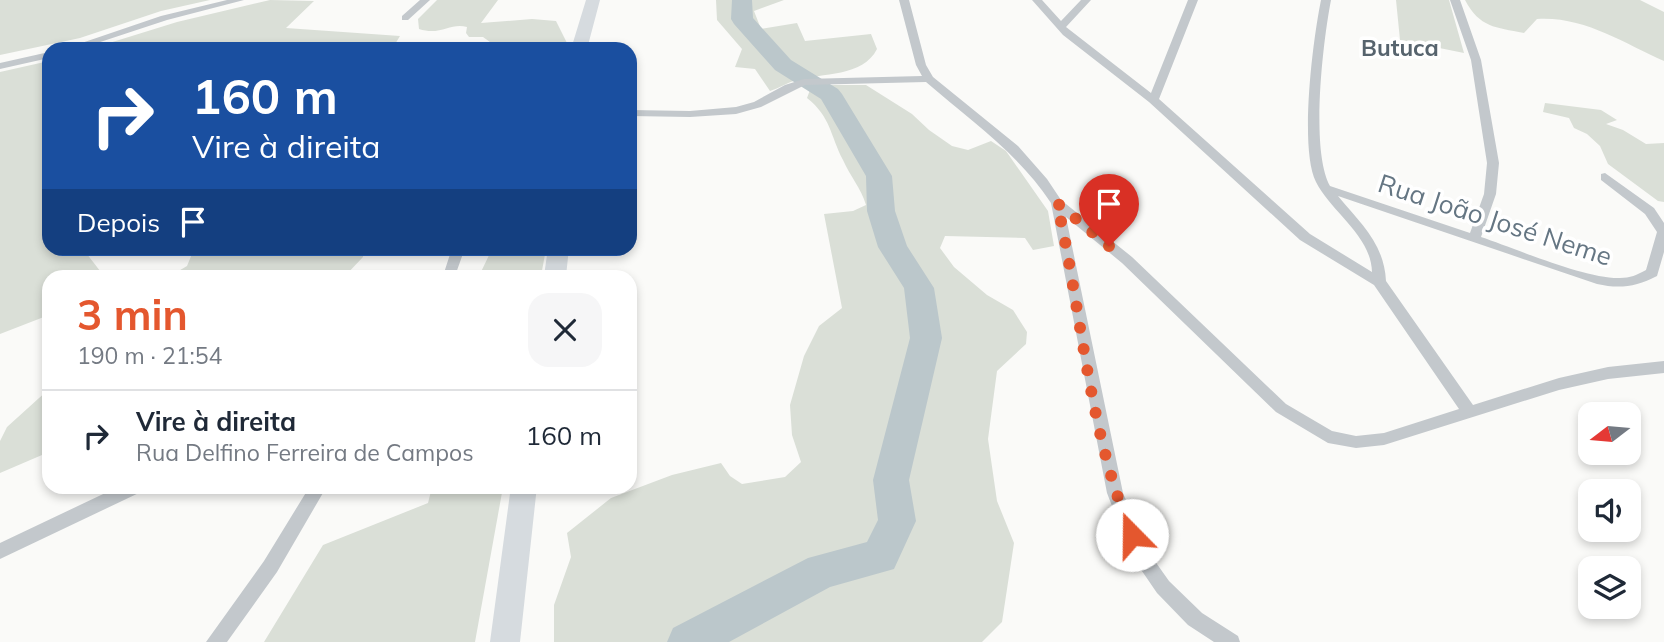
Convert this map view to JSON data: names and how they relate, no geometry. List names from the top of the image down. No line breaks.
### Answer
{"streets":{"street":["Rua João José Neme"]},"districts":["Butuca"],"north":"left","page":{"turn":["160 m","Vire à direita"],"then":"Depois","heading":["3 min","190 m · 21:54"],"list":[{"name":"Vire à direita","note":"Rua Delfino Ferreira de Campos","value":"160 m"}]}}
